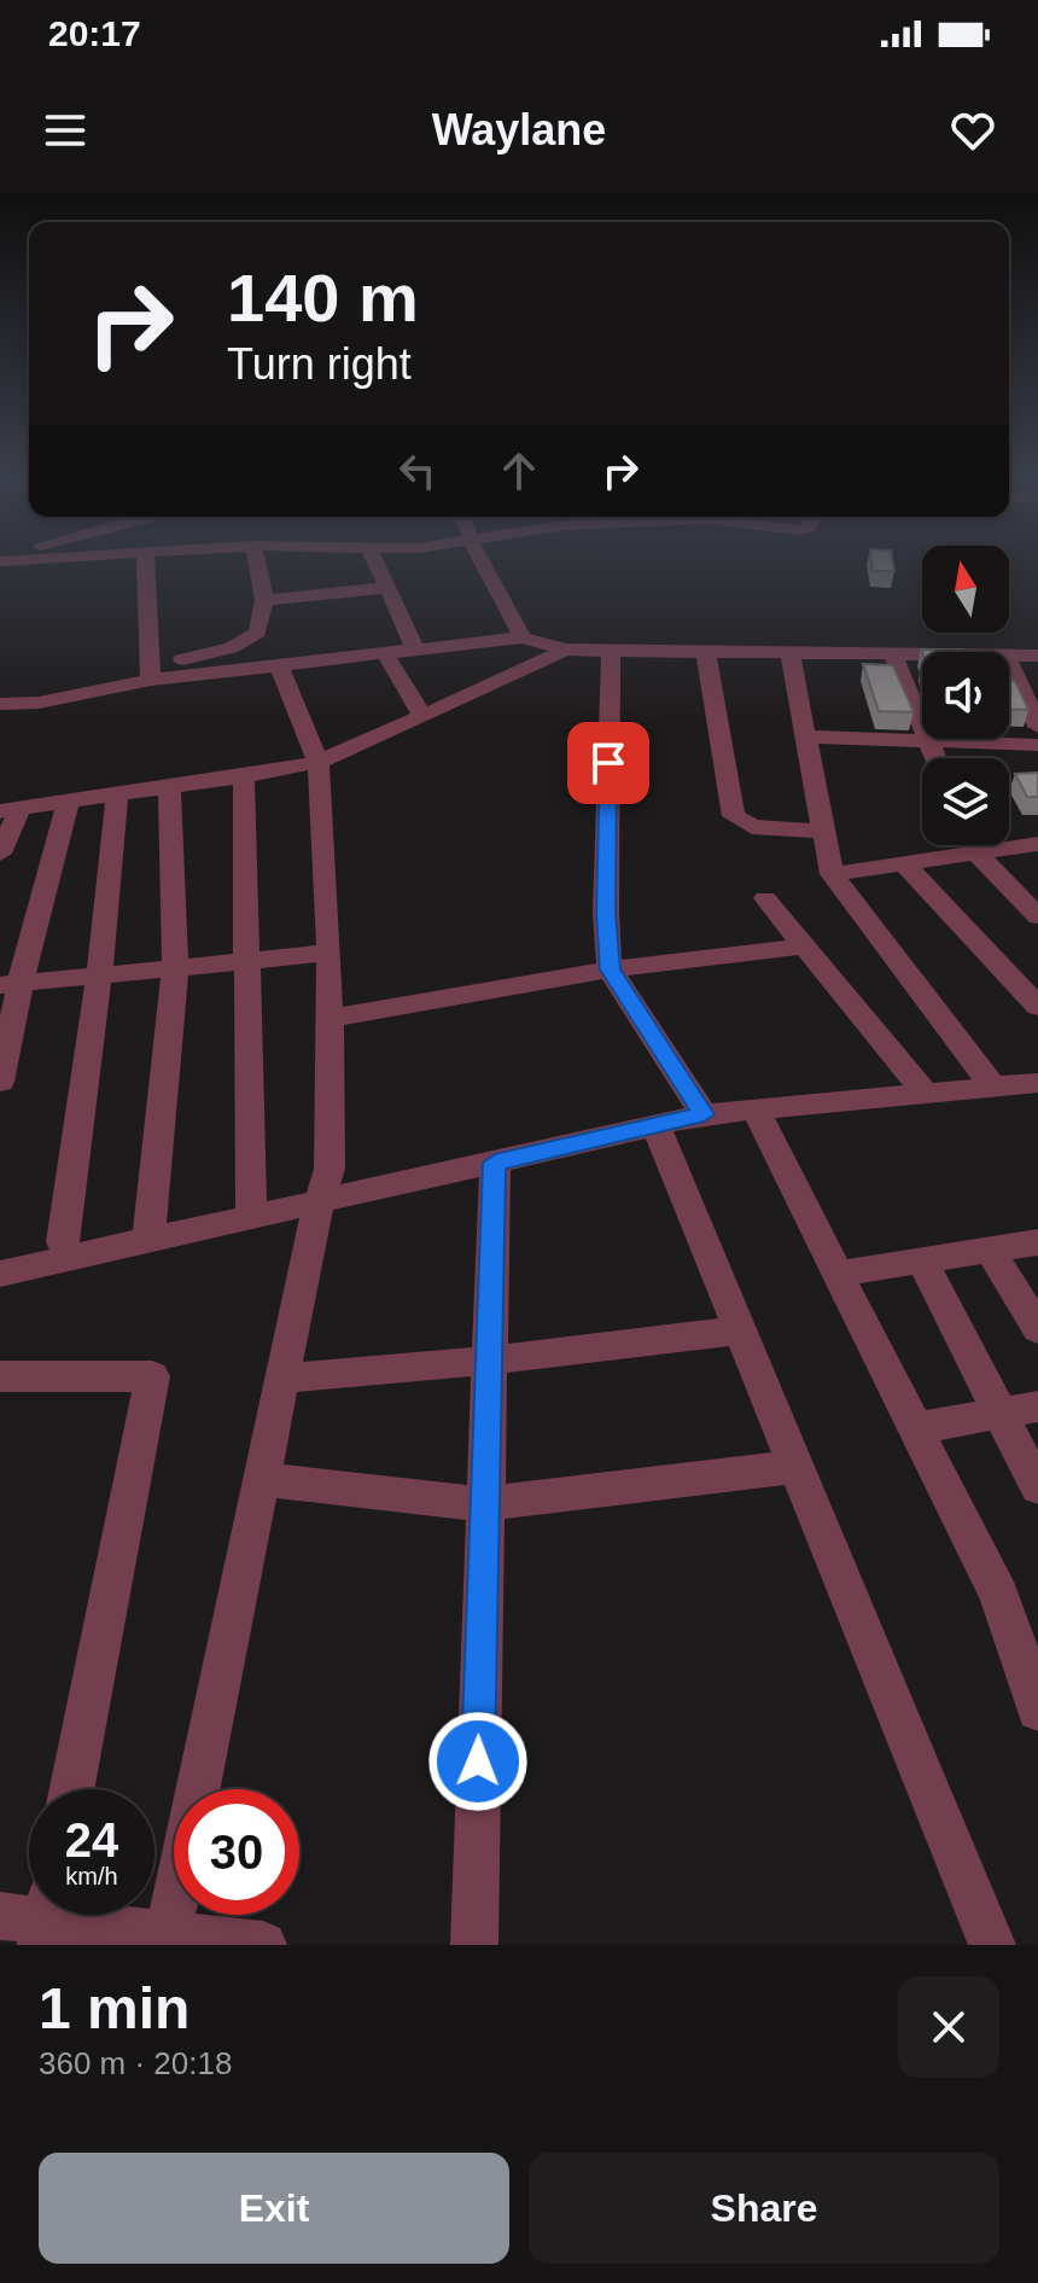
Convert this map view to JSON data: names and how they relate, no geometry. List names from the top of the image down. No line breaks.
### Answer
{"north":"top","page":{"status":"20:17","header":"Waylane","turn":["140 m","Turn right"],"speed":"24 km/h","limit":"30","heading":["1 min","360 m · 20:18"],"buttons":["Exit","Share"]}}
